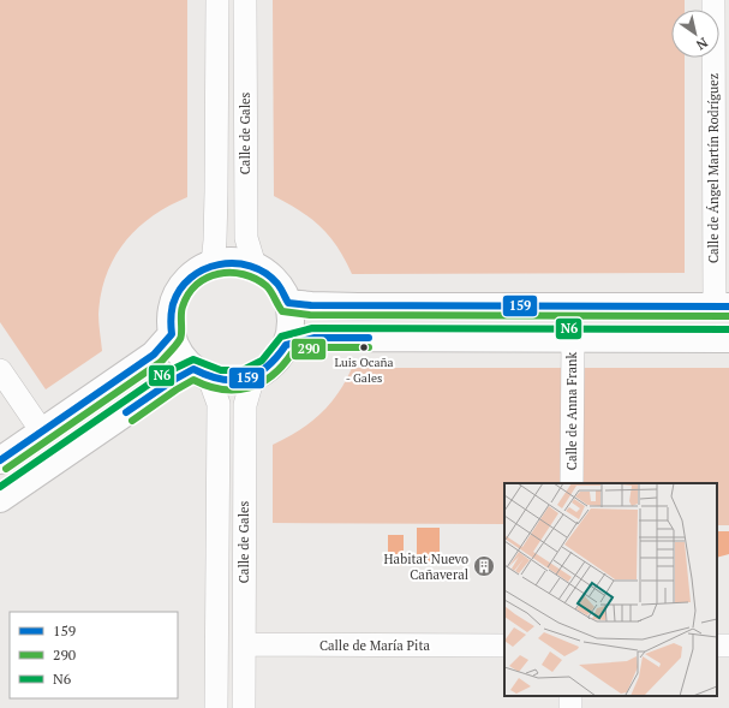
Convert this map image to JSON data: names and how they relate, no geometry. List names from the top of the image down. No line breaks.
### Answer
{"streets":{"street":["Calle de Gales","Calle de Ángel Martín Rodríguez","Calle de Anna Frank","Calle de María Pita"]},"crossings":[["Calle de Gales","Calle de María Pita"]],"places":{"other":["Luis Ocaña - Gales"],"building":["Habitat Nuevo Cañaveral"]},"lines":["transit line 159","transit line 290","transit line N6"],"legend":["159","290","N6"],"north":"bottom right"}
